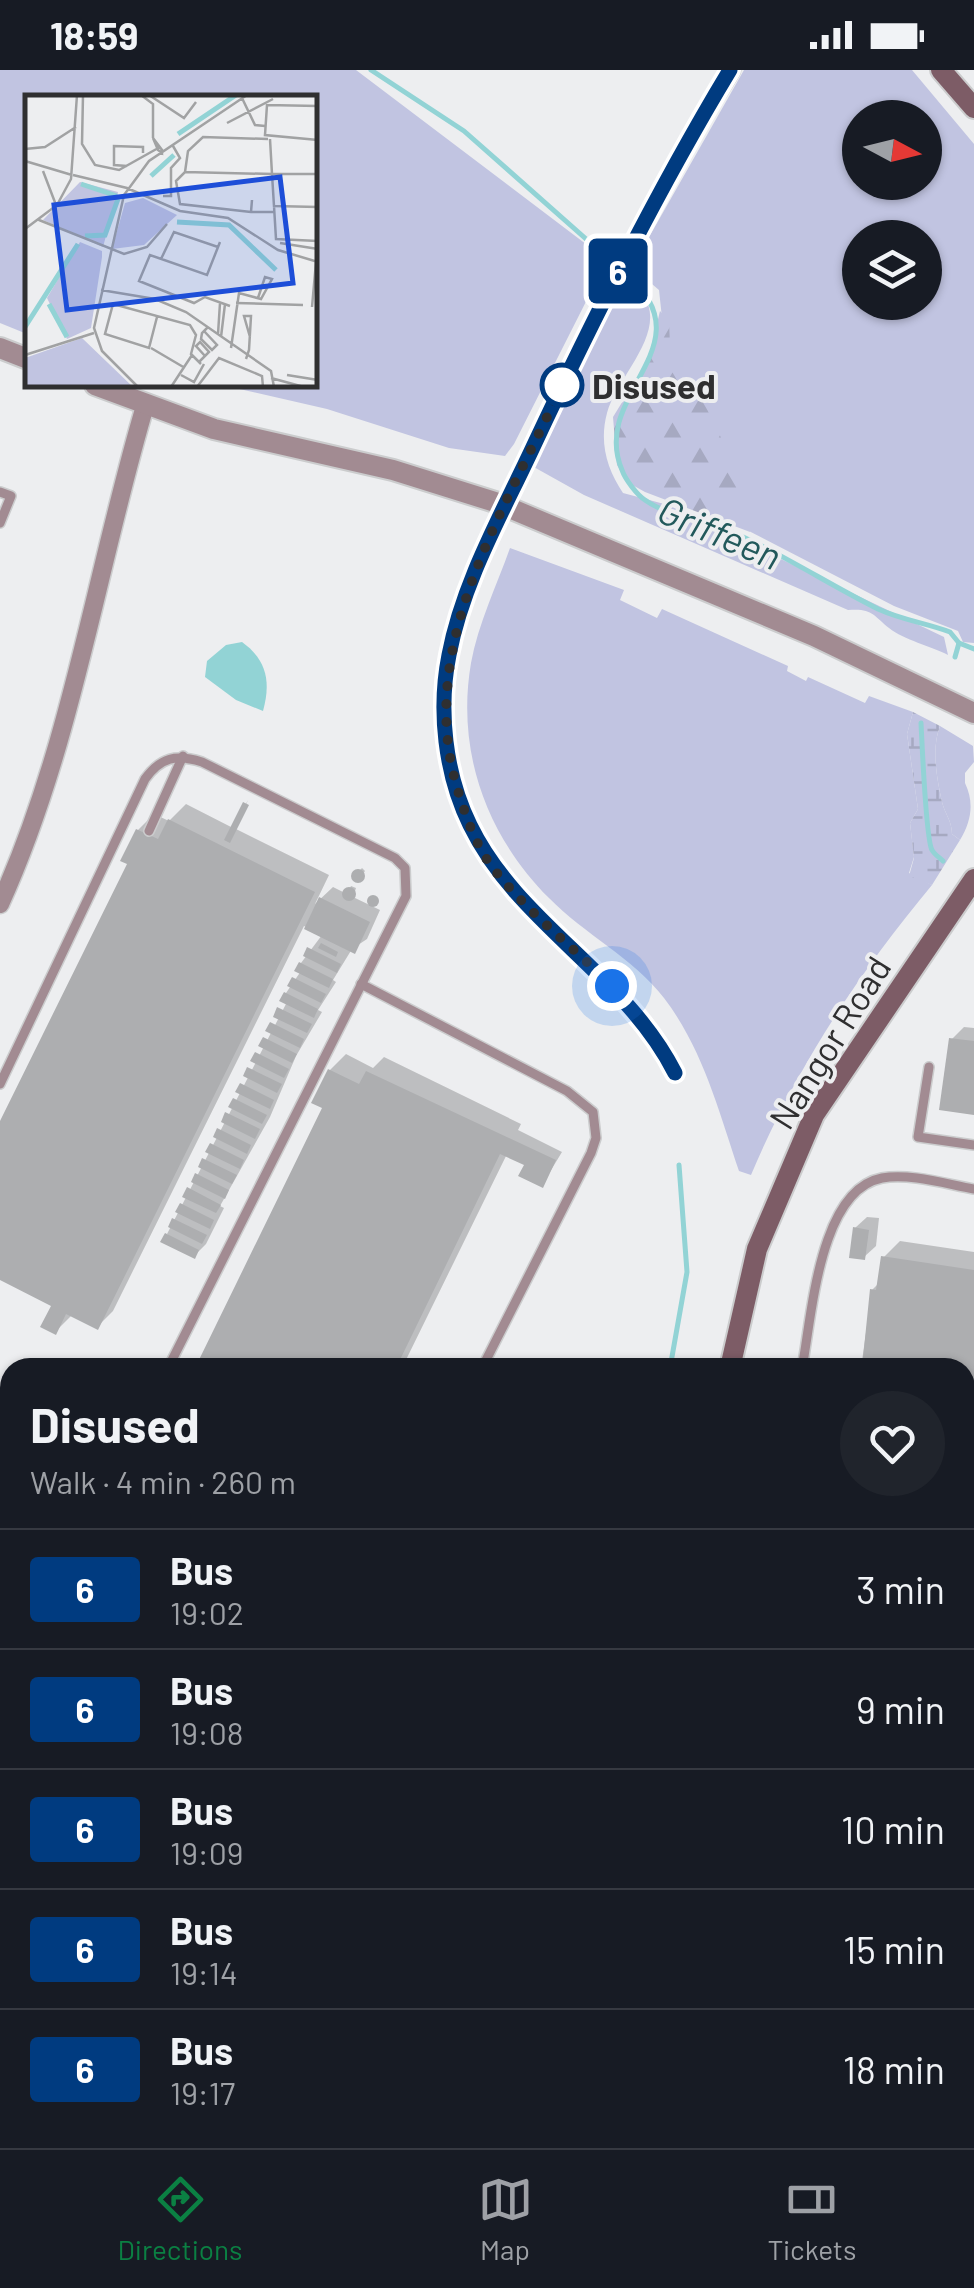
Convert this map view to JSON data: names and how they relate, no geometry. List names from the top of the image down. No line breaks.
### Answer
{"streets":{"main road":["Nangor Road"]},"water":["Griffeen"],"places":["Disused"],"lines":["bus line 6"],"north":"right","page":{"status":"18:59","on_map":"6","heading":["Disused","Walk · 4 min · 260 m"],"list":[{"mark":"6","name":"Bus","note":"19:02","value":"3 min"},{"mark":"6","name":"Bus","note":"19:08","value":"9 min"},{"mark":"6","name":"Bus","note":"19:09","value":"10 min"},{"mark":"6","name":"Bus","note":"19:14","value":"15 min"},{"mark":"6","name":"Bus","note":"19:17","value":"18 min"}],"tabs":["Directions","Map","Tickets"]}}
